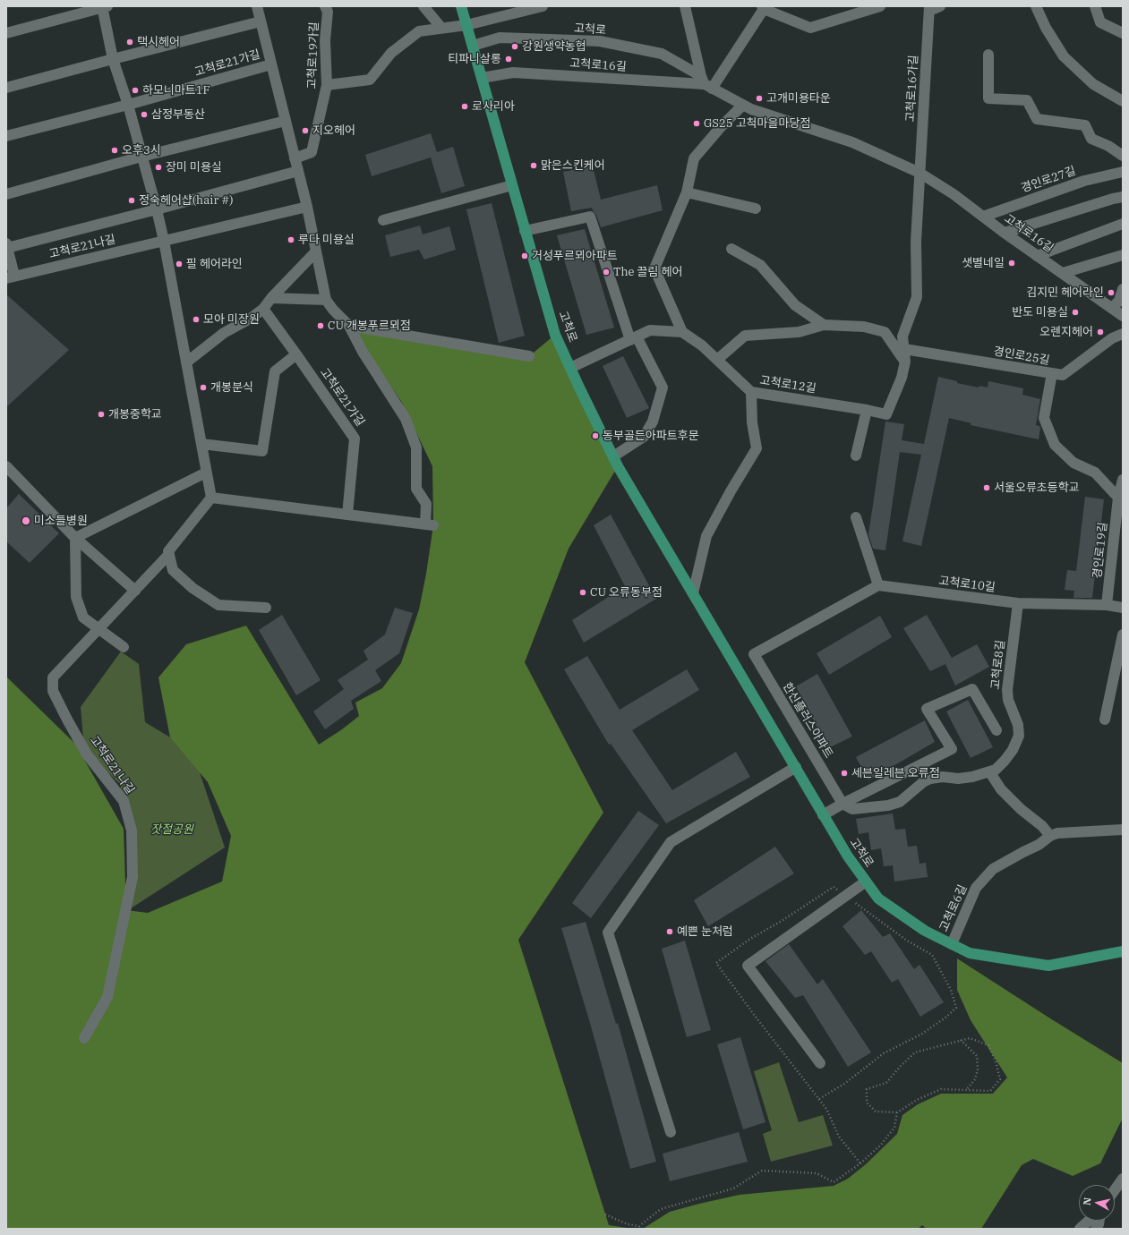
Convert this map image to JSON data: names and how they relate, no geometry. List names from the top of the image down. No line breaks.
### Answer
{"streets":{"main road":["고척로"],"street":["고척로19가길","고척로21가길","고척로16길","고척로16가길","경인로27길","고척로21나길","경인로25길","고척로12길","경인로19길","고척로10길","고척로8길","한신플러스아파트","고척로6길"]},"crossings":[["고척로","고척로16길"],["고척로","고척로6길"],["고척로19가길","고척로21가길"],["고척로21가길","고척로21나길"],["고척로16길","고척로16가길"],["고척로16길","경인로27길"],["경인로25길","고척로12길"],["경인로19길","고척로10길"],["고척로10길","고척로8길"],["고척로10길","한신플러스아파트"],["고척로8길","한신플러스아파트"]],"parks":["잣절공원"],"places":["택시헤어","강원생약농협","티파니살롱","하모니마트1F","고개미용타운","로사리아","삼정부동산","GS25 고척마을마당점","지오헤어","오후3시","맑은스킨케어","장미 미용실","정숙헤어샵(hair #)","루다 미용실","거성푸르뫼아파트","샛별네일","필 헤어라인","The 끌림 헤어","김지민 헤어라인","반도 미용실","모아 미장원","CU 개봉푸르뫼점","오렌지헤어","개봉분식","개봉중학교","동부골든아파트후문","서울오류초등학교","미소들병원","CU 오류동부점","세븐일레븐 오류점","예쁜 눈처럼"],"north":"left"}
